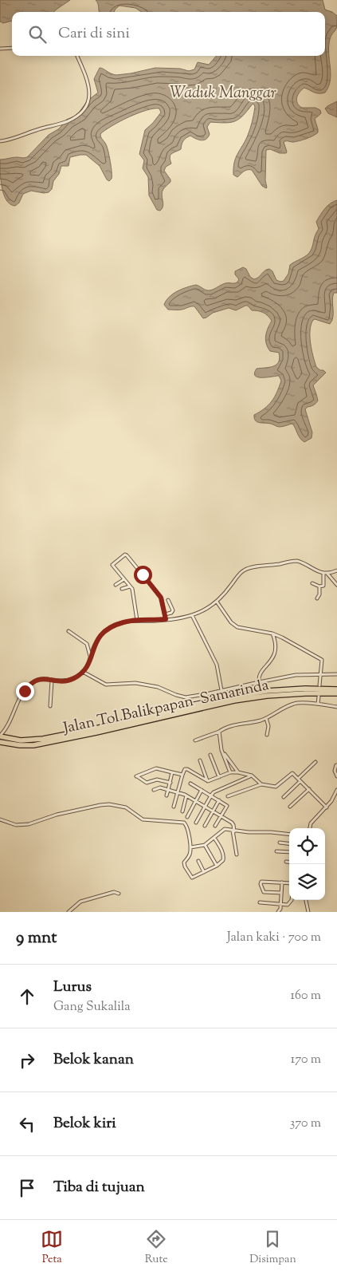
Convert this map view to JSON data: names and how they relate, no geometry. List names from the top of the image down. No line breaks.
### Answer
{"streets":{"highway":["Jalan Tol Balikpapan–Samarinda"]},"water":["Waduk Manggar"],"page":{"search":"Cari di sini","heading":["9 mnt","Jalan kaki · 700 m"],"list":[["Lurus","Gang Sukalila","160 m"],["Belok kanan","170 m"],["Belok kiri","370 m"],"Tiba di tujuan"],"nav":["Peta","Rute","Disimpan"]}}
